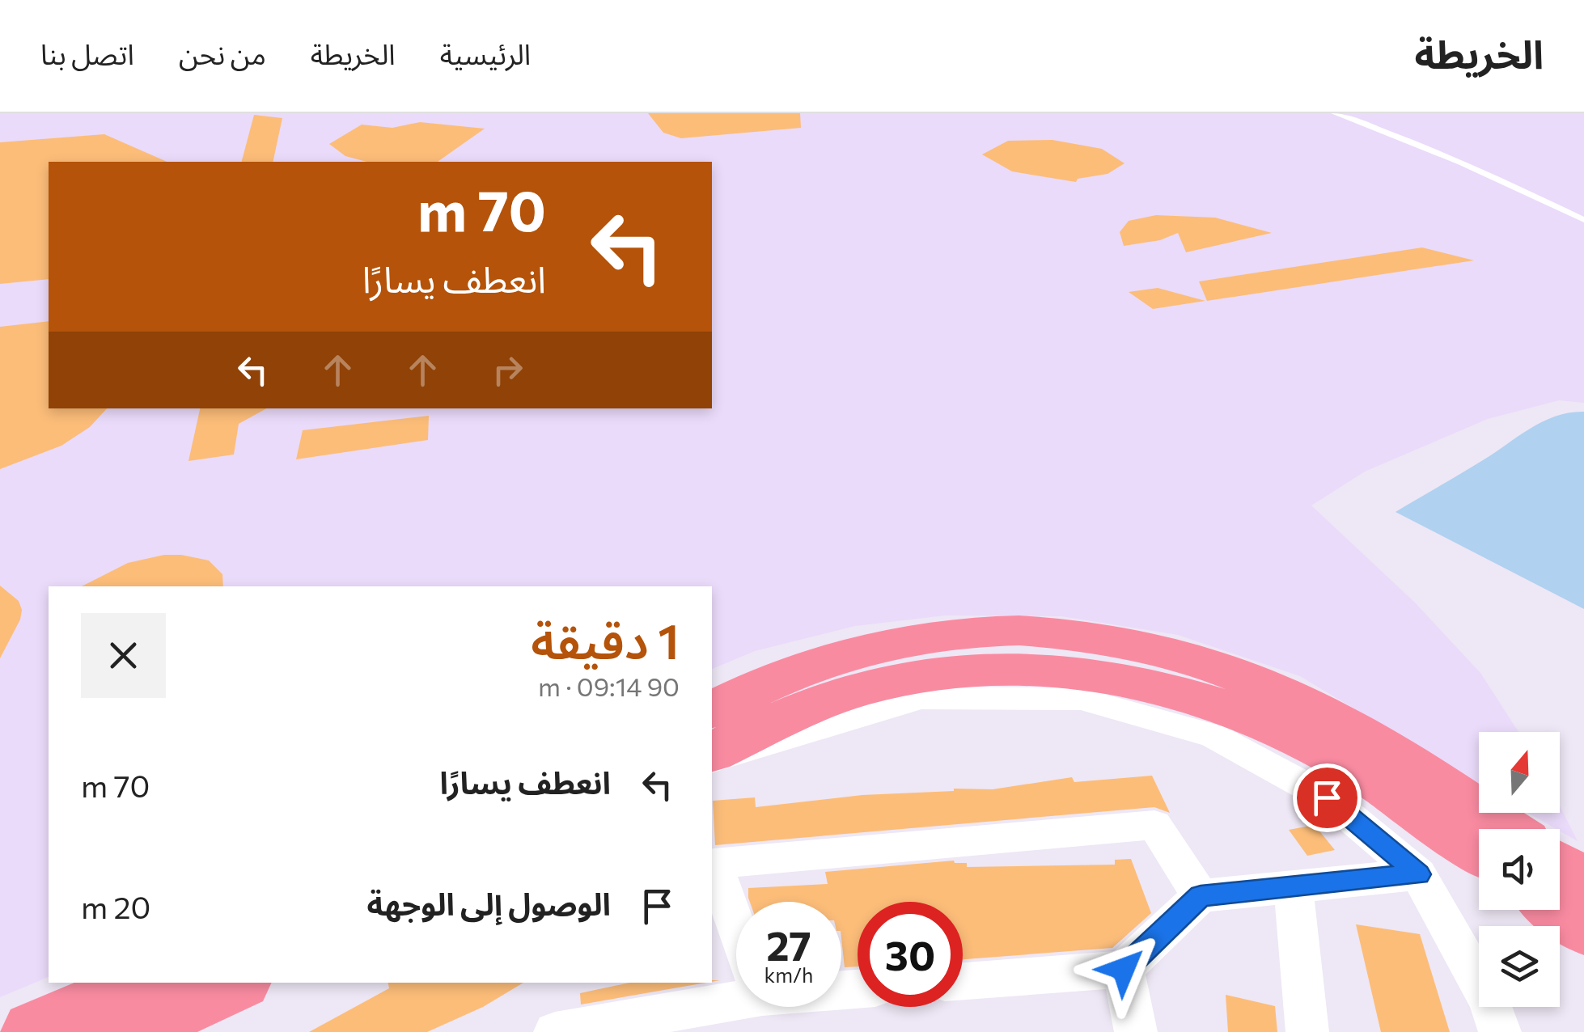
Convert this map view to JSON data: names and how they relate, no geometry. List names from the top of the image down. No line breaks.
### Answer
{"north":"top","page":{"header":"الخريطة","nav":["الرئيسية","الخريطة","من نحن","اتصل بنا"],"turn":["70 m","انعطف يسارًا"],"heading":["1 دقيقة","90 m · 09:14"],"list":[{"name":"انعطف يسارًا","value":"70 m"},{"name":"الوصول إلى الوجهة","value":"20 m"}],"speed":"27 km/h","limit":"30"}}
